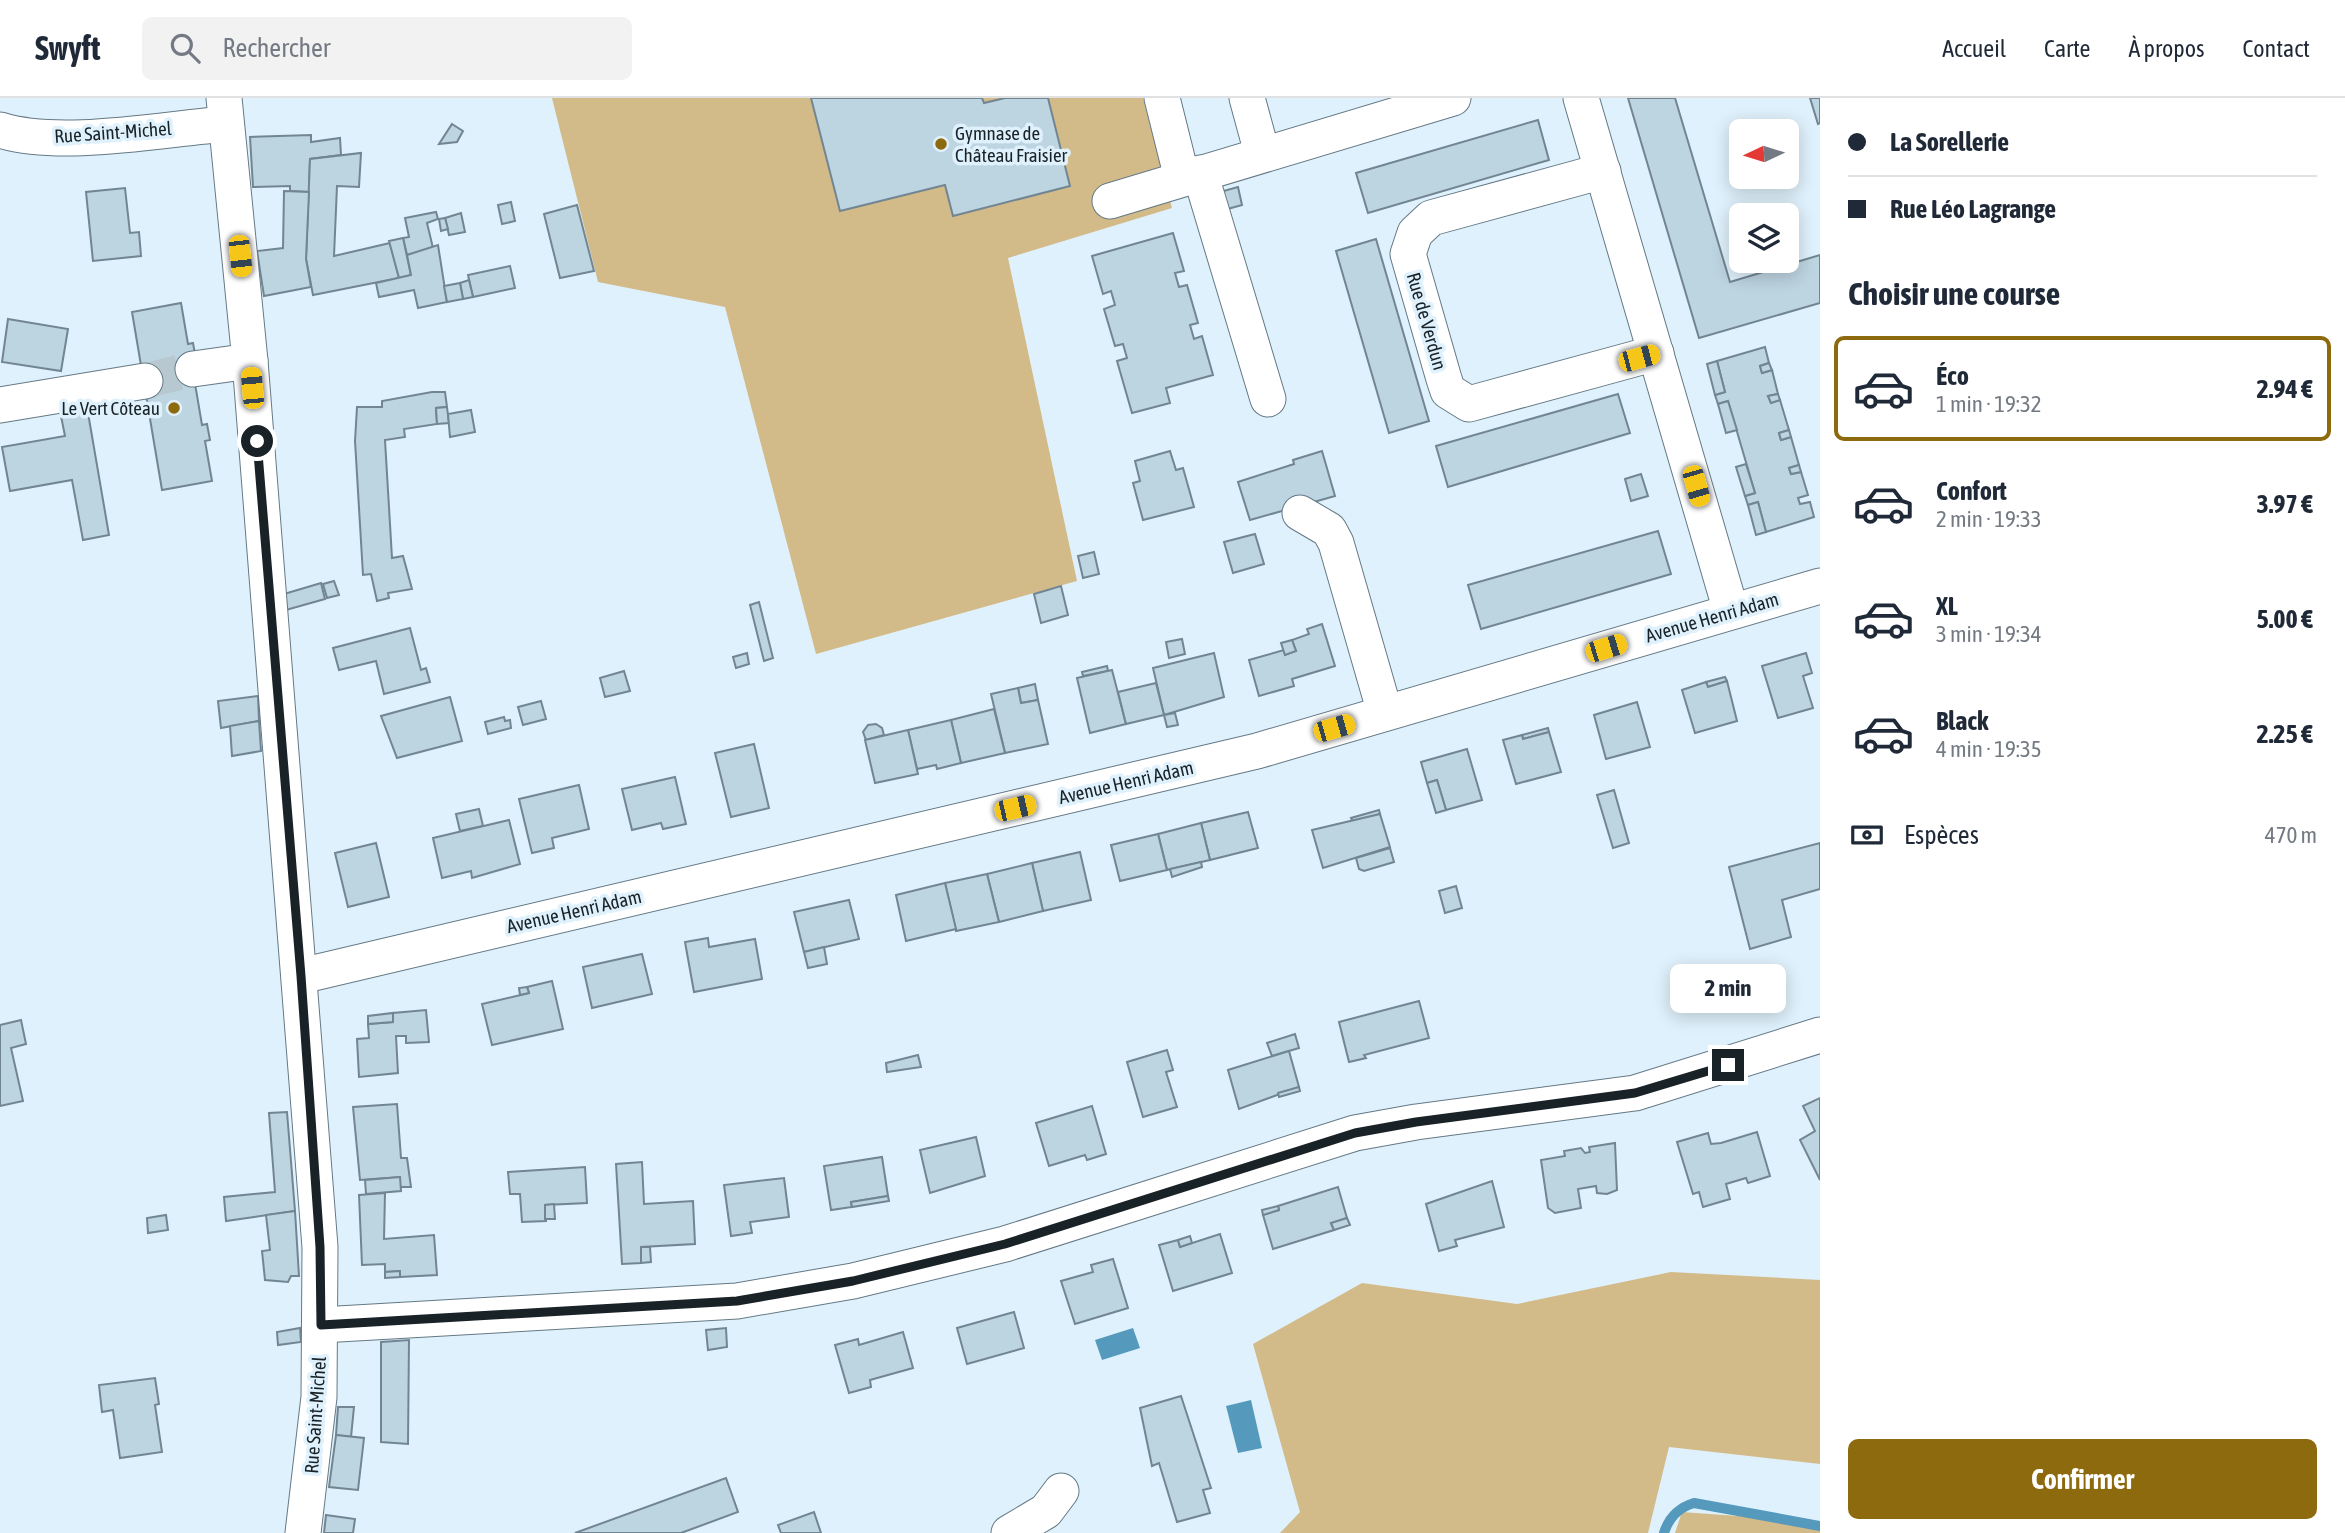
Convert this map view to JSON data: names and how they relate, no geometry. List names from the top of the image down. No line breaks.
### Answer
{"streets":{"street":["Rue Saint-Michel","Rue de Verdun","Avenue Henri Adam"]},"crossings":[["Rue Saint-Michel","Avenue Henri Adam"]],"places":["Gymnase de Château Fraisier","Le Vert Côteau"],"north":"left","page":{"header":"Swyft","search":"Rechercher","nav":["Accueil","Carte","À propos","Contact"],"banner":["La Sorellerie","Rue Léo Lagrange"],"heading":"Choisir une course","list":[{"name":"Éco","note":"1 min · 19:32","value":"2.94 €"},{"name":"Confort","note":"2 min · 19:33","value":"3.97 €"},{"name":"XL","note":"3 min · 19:34","value":"5.00 €"},{"name":"Black","note":"4 min · 19:35","value":"2.25 €"}],"pay":["Espèces","470 m"],"bubble":"2 min","buttons":"Confirmer"}}
